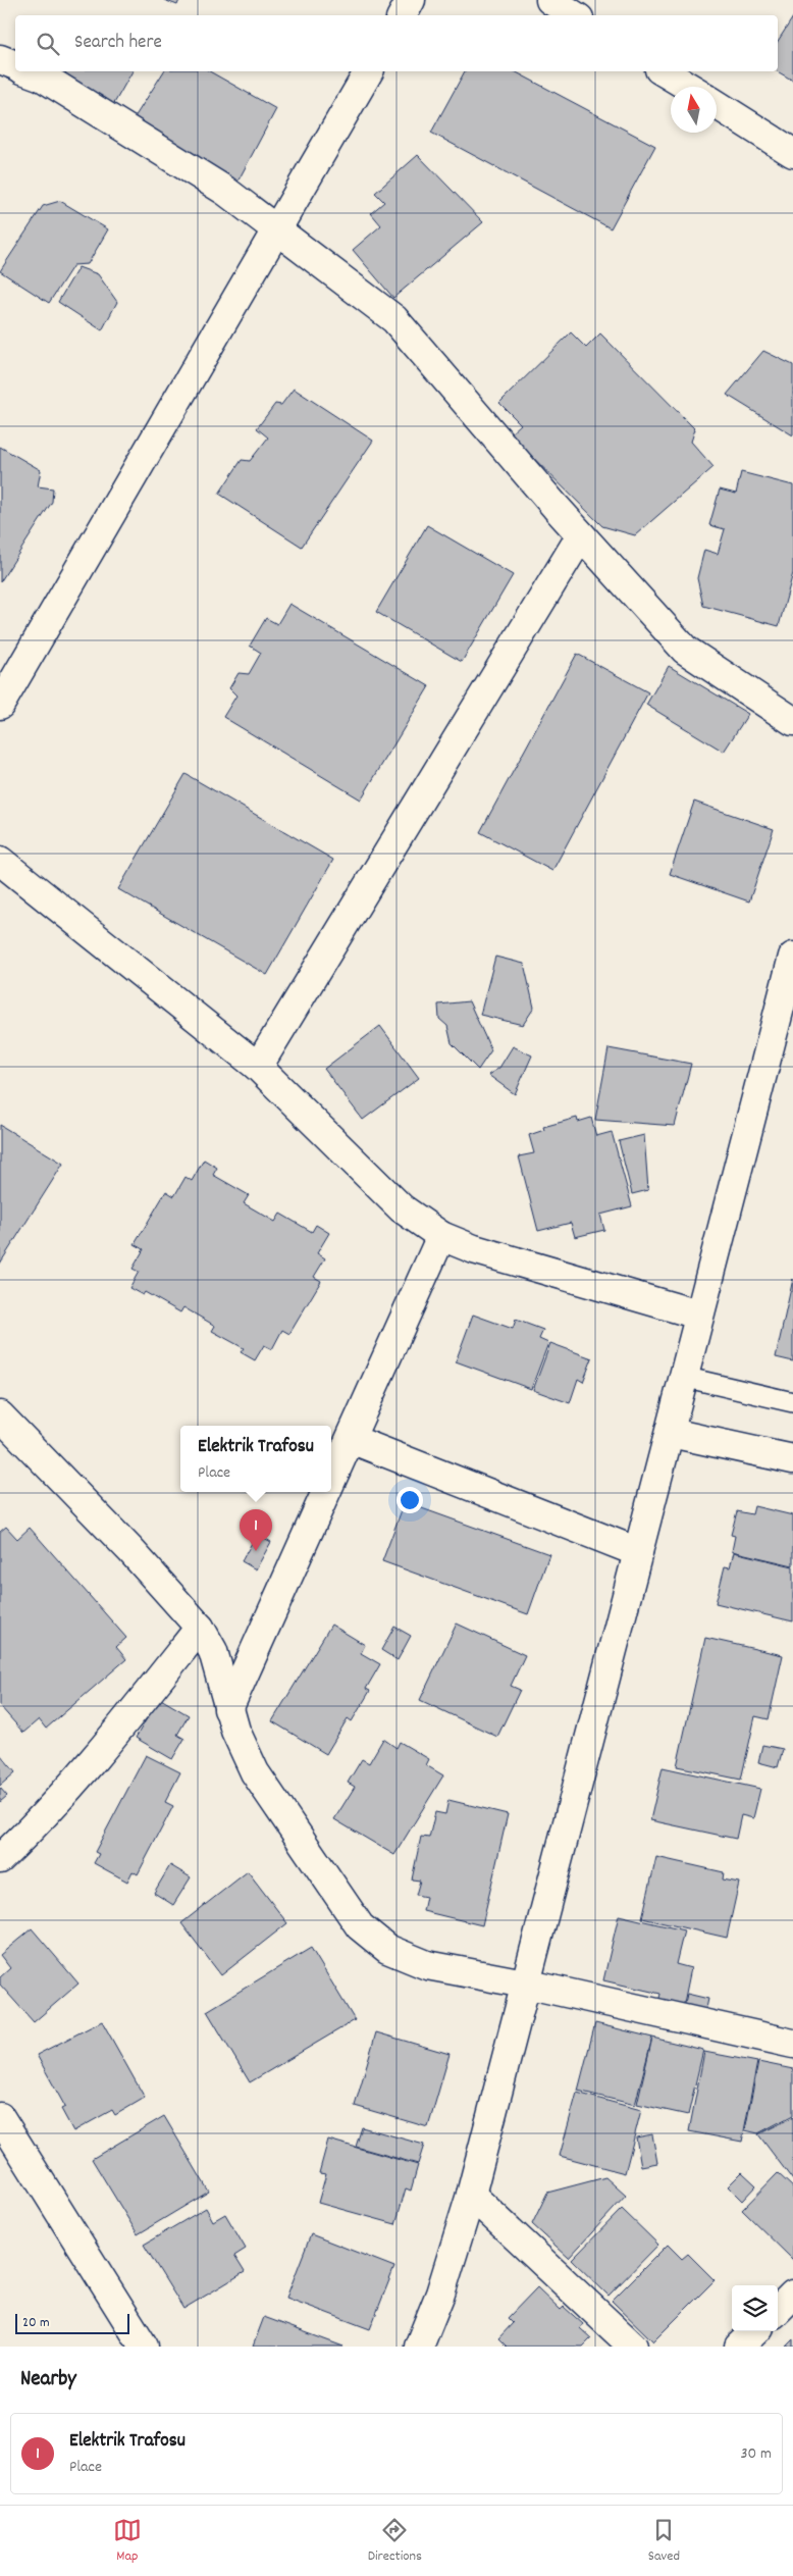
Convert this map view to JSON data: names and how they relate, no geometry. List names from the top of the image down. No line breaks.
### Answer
{"scale_bar":"20 m","north":"top","page":{"search":"Search here","popup":["Elektrik Trafosu","Place"],"pins":"1","scale":"20 m","heading":"Nearby","list":[{"mark":"1","name":"Elektrik Trafosu","note":"Place","value":"30 m"}],"nav":["Map","Directions","Saved"]}}
